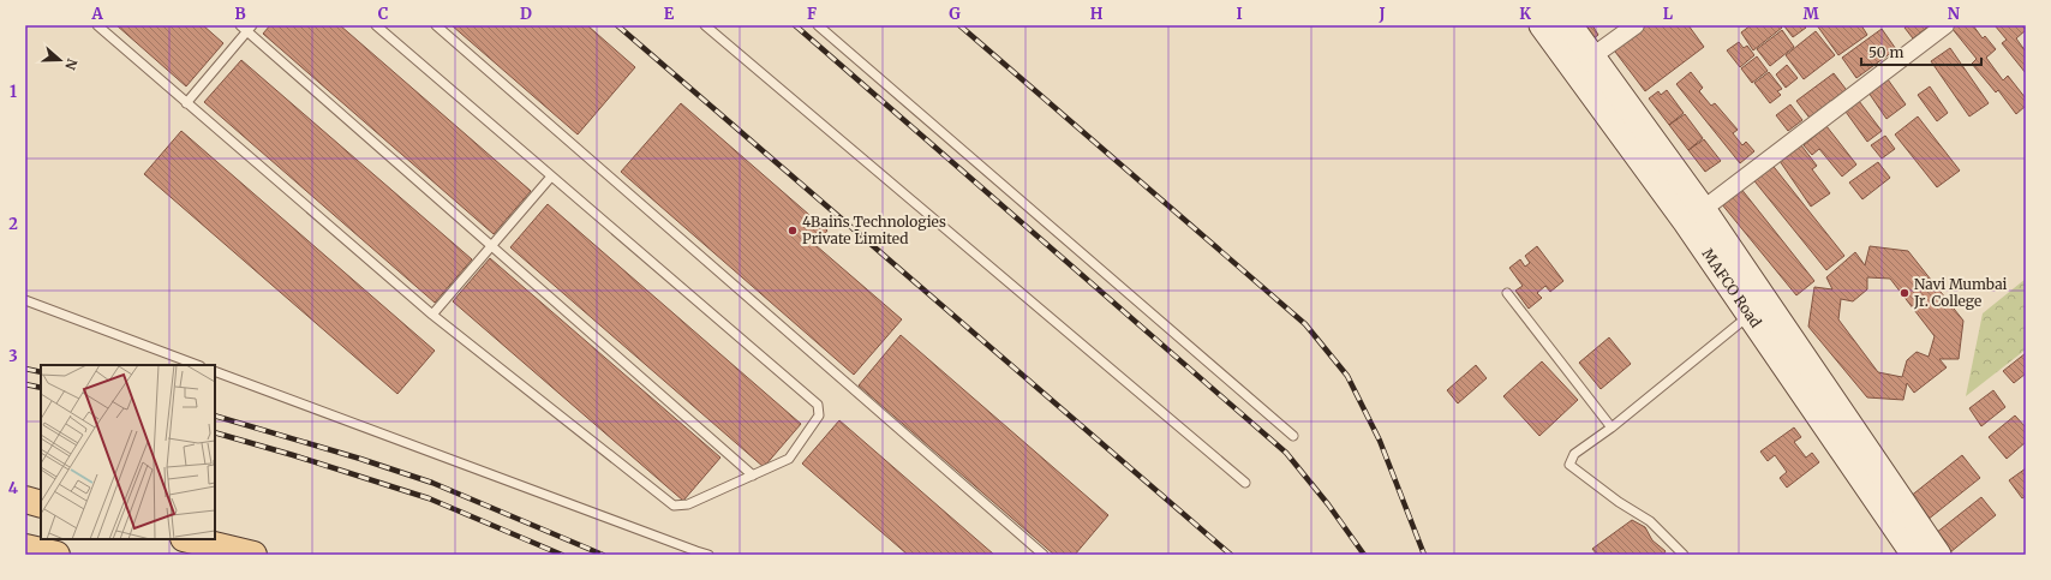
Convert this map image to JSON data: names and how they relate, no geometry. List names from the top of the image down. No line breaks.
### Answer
{"streets":{"main road":["MAFCO Road"]},"places":["4Bains Technologies Private Limited","Navi Mumbai Jr. College"],"scale_bar":"50 m","north":"right","grid":{"columns":["A","B","C","D","E","F","G","H","I","J","K","L","M","N"],"rows":["1","2","3","4"]}}
